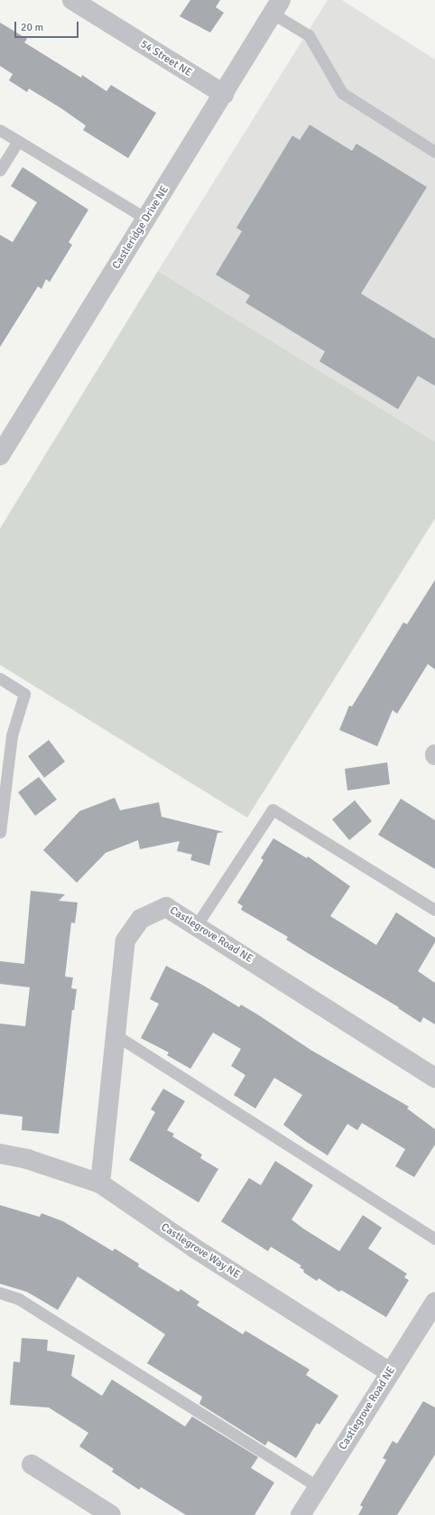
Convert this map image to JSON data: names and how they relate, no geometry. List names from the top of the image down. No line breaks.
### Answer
{"streets":{"street":["54 Street NE","Castleridge Drive NE","Castlegrove Road NE","Castlegrove Way NE"]},"crossings":[["54 Street NE","Castleridge Drive NE"],["Castlegrove Road NE","Castlegrove Way NE"]],"scale_bar":"20 m"}
